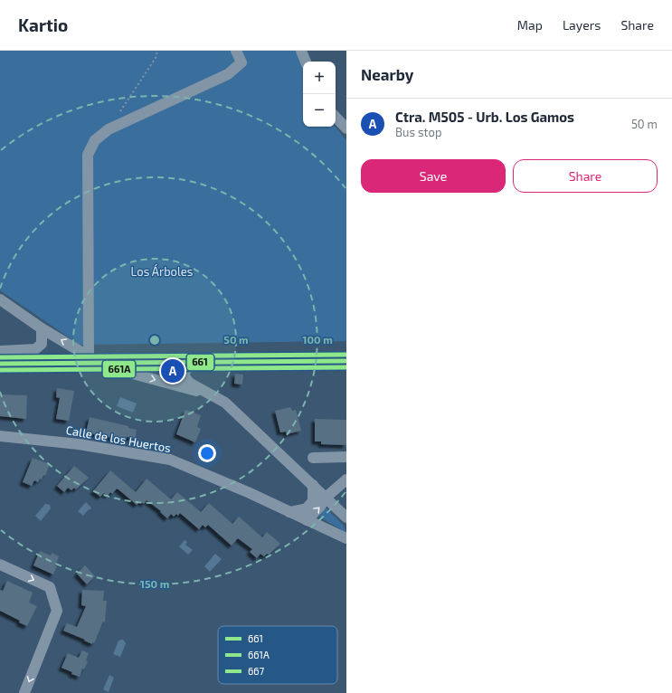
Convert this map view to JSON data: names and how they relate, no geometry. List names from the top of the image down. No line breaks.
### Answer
{"streets":{"street":["Calle de los Huertos"]},"parks":["Los Árboles"],"lines":["transit line 667","transit line 661","transit line 661A"],"legend":["661","661A","667"],"page":{"header":"Kartio","nav":["Map","Layers","Share"],"heading":"Nearby","map_buttons":["+","−"],"list":[{"mark":"A","name":"Ctra. M505 - Urb. Los Gamos","note":"Bus stop","value":"50 m"}],"buttons":["Save","Share"],"pins":"A"},"rings":["50 m","100 m","150 m"]}
